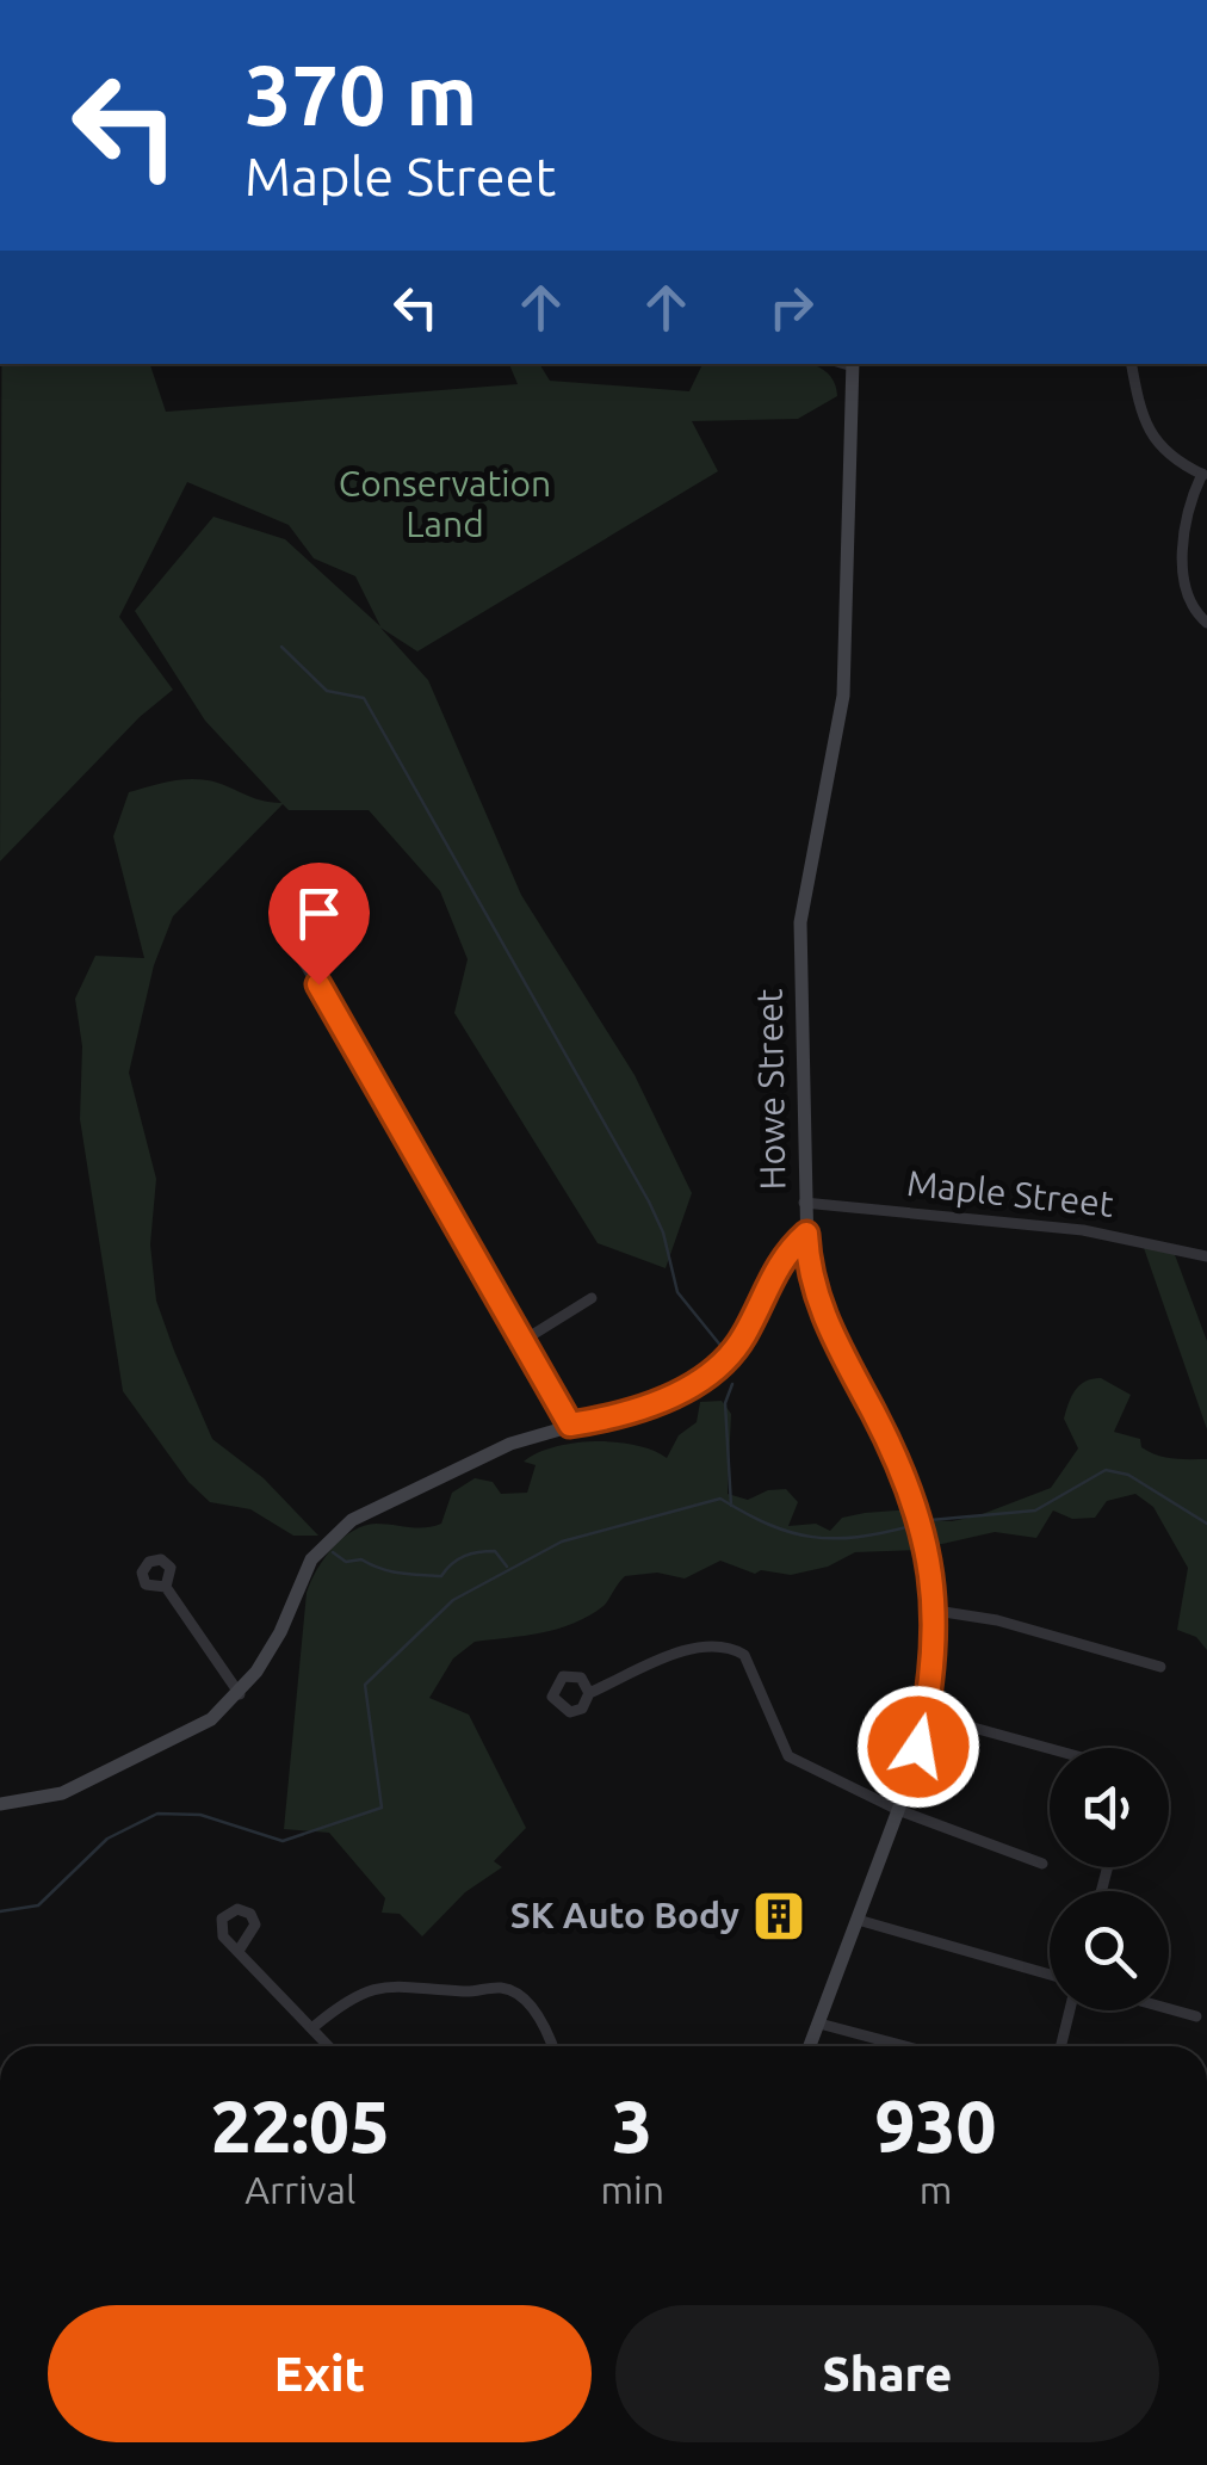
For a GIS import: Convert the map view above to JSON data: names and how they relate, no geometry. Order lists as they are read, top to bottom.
{
  "streets": {
    "street": ["Howe Street", "Maple Street"]
  },
  "crossings": [
    ["Howe Street", "Maple Street"]
  ],
  "parks": ["Conservation Land"],
  "places": {
    "building": ["SK Auto Body"]
  },
  "page": {
    "turn": ["370 m", "Maple Street"],
    "eta": [
      "22:05",
      "Arrival",
      "3",
      "min",
      "930",
      "m"
    ],
    "buttons": ["Exit", "Share"]
  }
}
